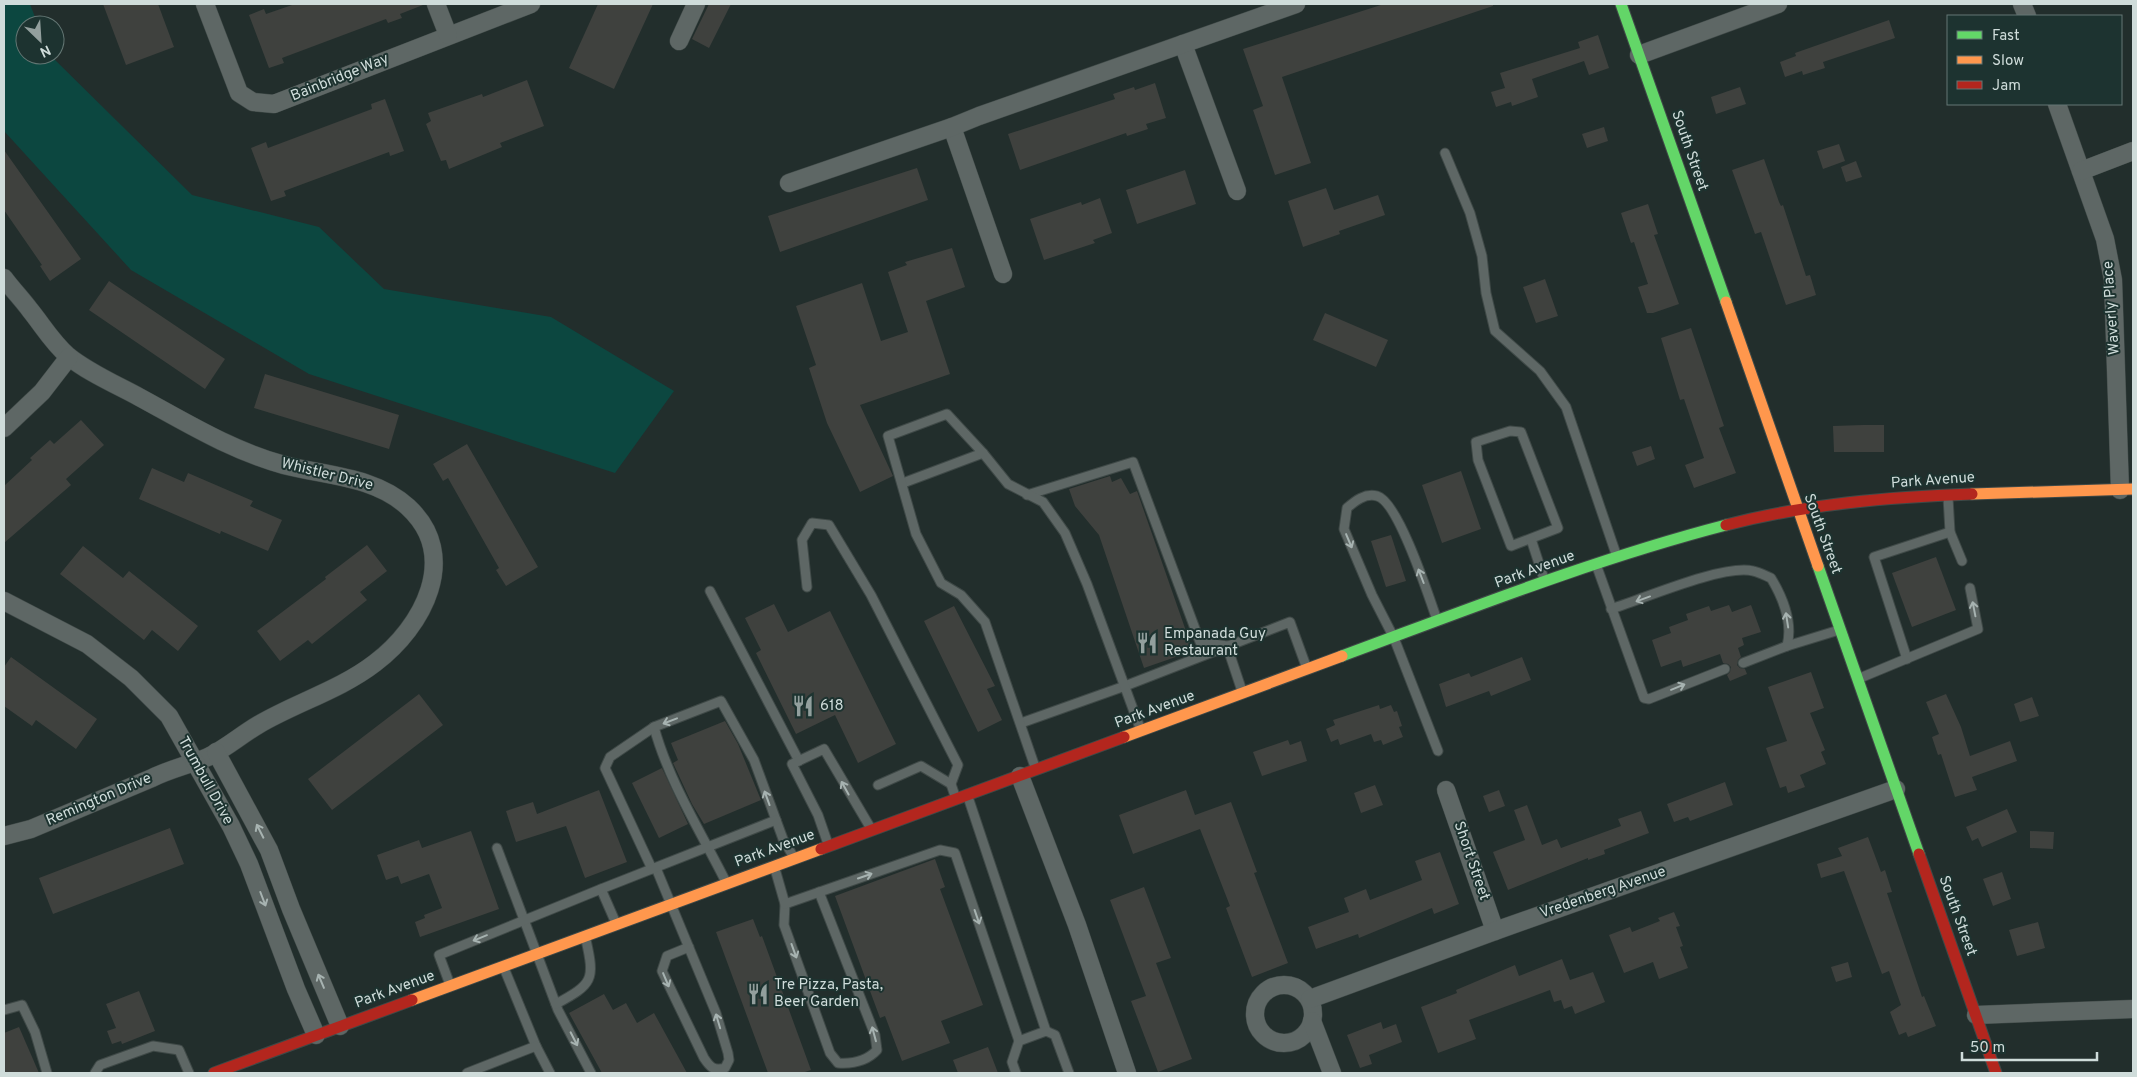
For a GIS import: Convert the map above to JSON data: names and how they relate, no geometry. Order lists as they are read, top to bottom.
{
  "streets": {
    "main road": ["South Street", "Park Avenue"],
    "street": [
      "Bainbridge Way",
      "Waverly Place",
      "Whistler Drive",
      "Trumbull Drive",
      "Remington Drive",
      "Short Street",
      "Vredenberg Avenue"
    ]
  },
  "crossings": [
    ["South Street", "Park Avenue"],
    ["South Street", "Vredenberg Avenue"],
    ["Waverly Place", "Park Avenue"],
    ["Whistler Drive", "Trumbull Drive"],
    ["Whistler Drive", "Remington Drive"],
    ["Park Avenue", "Trumbull Drive"],
    ["Trumbull Drive", "Remington Drive"],
    ["Short Street", "Vredenberg Avenue"]
  ],
  "places": {
    "restaurant": ["Empanada Guy Restaurant", "618", "Tre Pizza, Pasta, Beer Garden"]
  },
  "legend": ["Fast", "Slow", "Jam"],
  "scale_bar": "50 m",
  "north": "bottom right"
}
